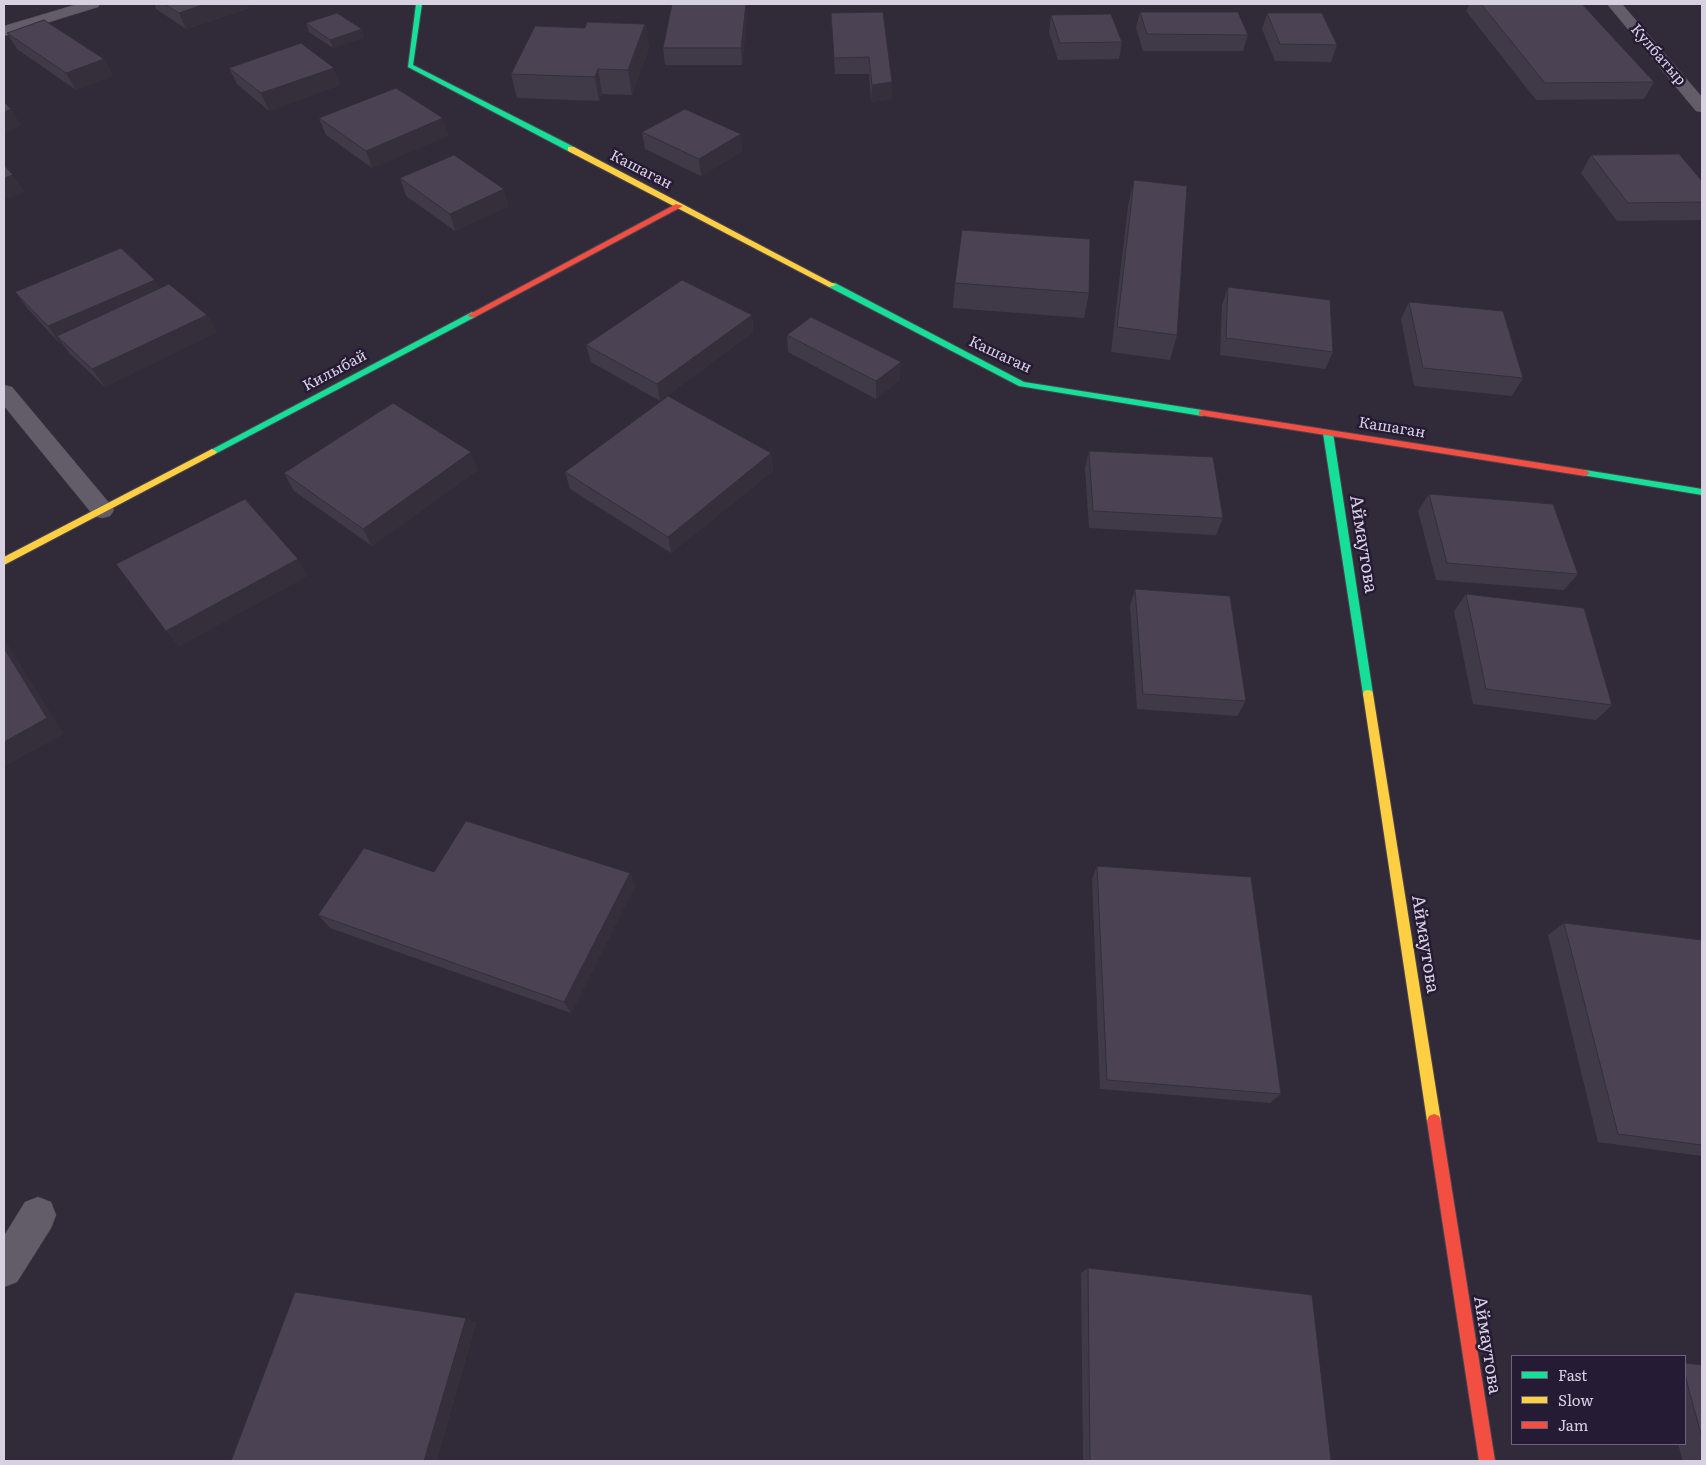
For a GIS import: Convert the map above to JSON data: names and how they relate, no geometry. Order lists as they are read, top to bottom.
{
  "streets": {
    "street": [
      "Кулбатыр",
      "Кашаган",
      "Килыбай",
      "Аймаутова"
    ]
  },
  "crossings": [
    ["Кашаган", "Килыбай"],
    ["Кашаган", "Аймаутова"]
  ],
  "legend": ["Fast", "Slow", "Jam"]
}
